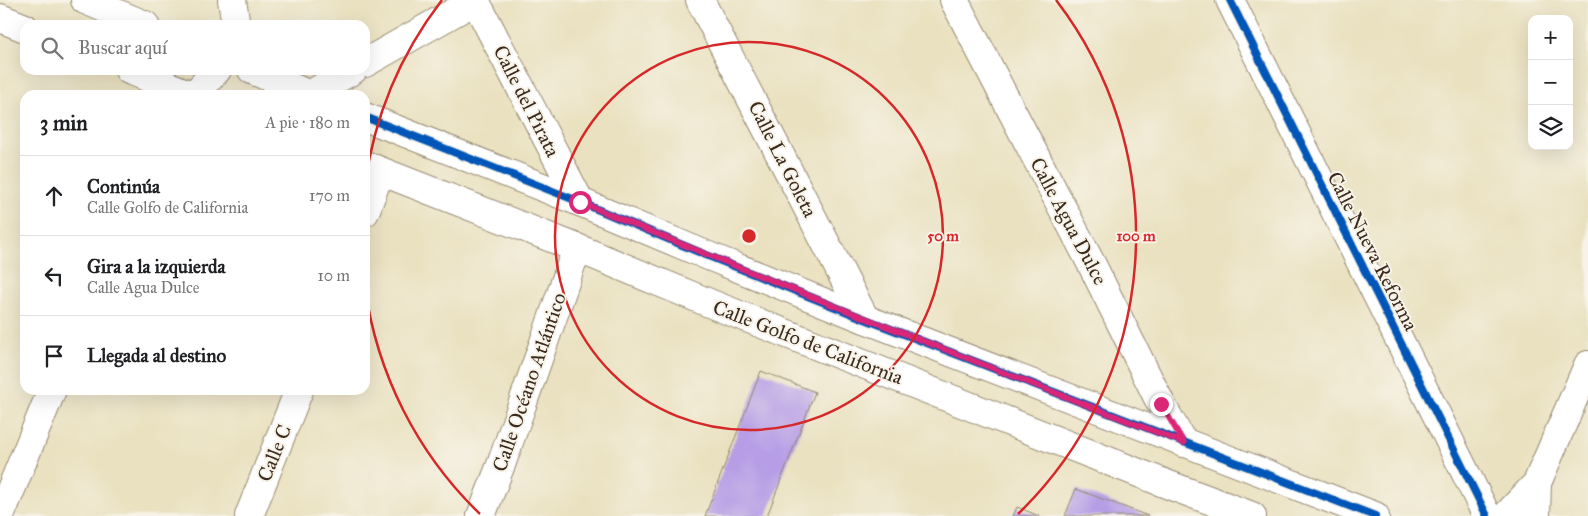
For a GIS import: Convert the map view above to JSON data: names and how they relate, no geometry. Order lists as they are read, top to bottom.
{
  "streets": {
    "street": [
      "Calle del Pirata",
      "Calle La Goleta",
      "Calle Agua Dulce",
      "Calle Nueva Reforma",
      "Calle Golfo de California",
      "Calle Océano Atlántico",
      "Calle C"
    ]
  },
  "crossings": [
    ["Calle del Pirata", "Calle Golfo de California"],
    ["Calle del Pirata", "Calle Océano Atlántico"],
    ["Calle La Goleta", "Calle Golfo de California"],
    ["Calle Agua Dulce", "Calle Golfo de California"],
    ["Calle Golfo de California", "Calle Océano Atlántico"]
  ],
  "page": {
    "map_buttons": ["+", "−"],
    "search": "Buscar aquí",
    "heading": ["3 min", "A pie · 180 m"],
    "list": [
      ["Continúa", "Calle Golfo de California", "170 m"],
      ["Gira a la izquierda", "Calle Agua Dulce", "10 m"],
      "Llegada al destino"
    ]
  },
  "rings": ["50 m", "100 m"]
}
